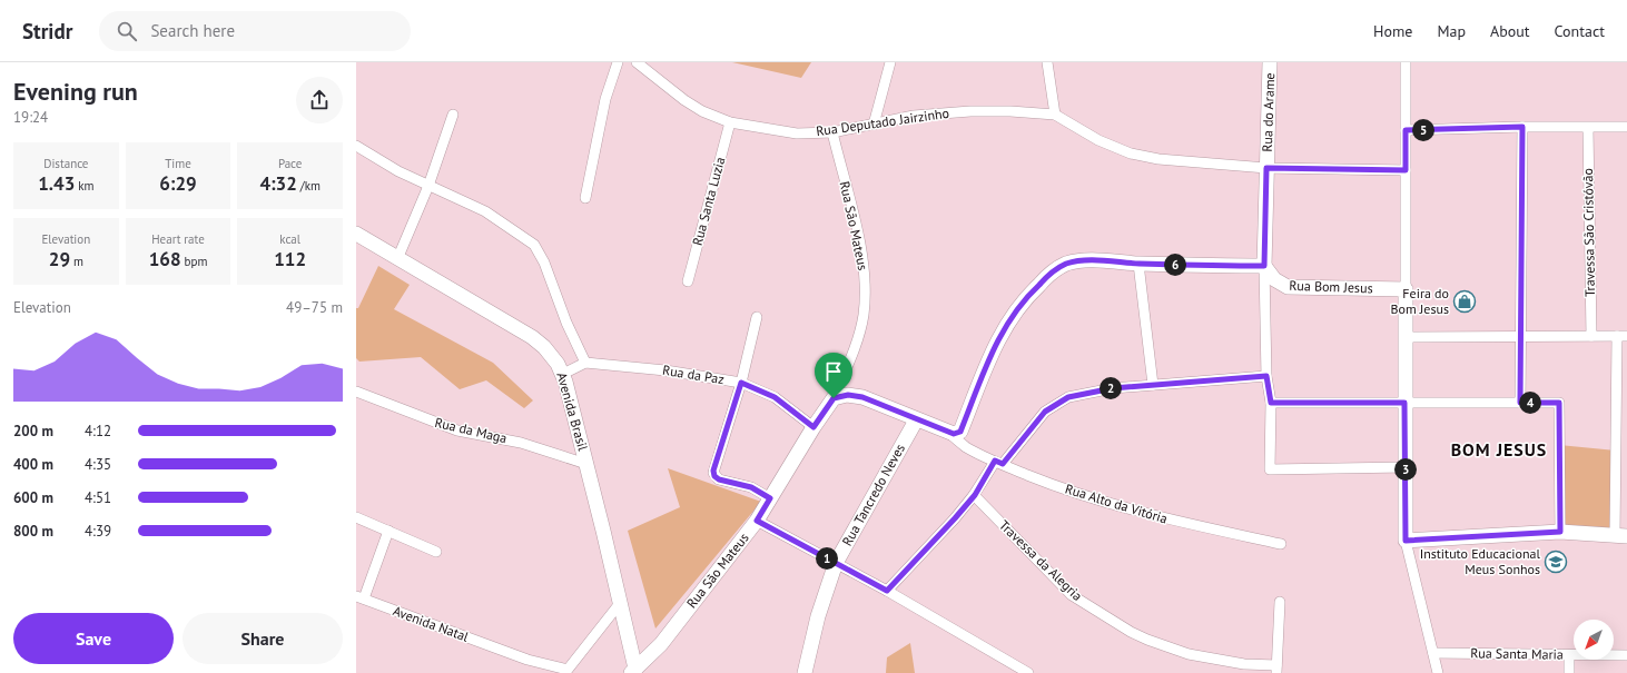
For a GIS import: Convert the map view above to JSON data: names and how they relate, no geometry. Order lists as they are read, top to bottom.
{
  "streets": {
    "street": [
      "Rua do Arame",
      "Rua Deputado Jairzinho",
      "Rua Santa Luzia",
      "Rua São Mateus",
      "Travessa São Cristóvão",
      "Rua Bom Jesus",
      "Rua da Paz",
      "Avenida Brasil",
      "Rua da Maga",
      "Rua Tancredo Neves",
      "Rua Alto da Vitória",
      "Travessa da Alegria",
      "Avenida Natal",
      "Rua Santa Maria"
    ]
  },
  "crossings": [
    ["Rua do Arame", "Rua Deputado Jairzinho"],
    ["Rua do Arame", "Rua Bom Jesus"],
    ["Rua Deputado Jairzinho", "Rua Santa Luzia"],
    ["Rua Deputado Jairzinho", "Rua São Mateus"],
    ["Rua São Mateus", "Rua da Paz"],
    ["Rua São Mateus", "Avenida Brasil"],
    ["Rua São Mateus", "Rua Alto da Vitória"],
    ["Avenida Brasil", "Rua da Maga"],
    ["Avenida Brasil", "Avenida Natal"],
    ["Rua Tancredo Neves", "Rua Alto da Vitória"]
  ],
  "districts": ["BOM JESUS"],
  "places": {
    "shop": ["Feira do Bom Jesus"],
    "school or university": ["Instituto Educacional Meus Sonhos"]
  },
  "north": "bottom left",
  "page": {
    "header": "Stridr",
    "search": "Search here",
    "nav": [
      "Home",
      "Map",
      "About",
      "Contact"
    ],
    "heading": ["Evening run", "19:24"],
    "pins": [
      "5",
      "6",
      "2",
      "4",
      "3",
      "1"
    ],
    "stats": [
      ["Distance", "1.43 km"],
      ["Time", "6:29"],
      ["Pace", "4:32 /km"],
      ["Elevation", "29 m"],
      ["Heart rate", "168 bpm"],
      ["kcal", "112"]
    ],
    "chart": ["Elevation", "49–75 m"],
    "list": [
      {
        "name": "200 m",
        "note": "4:12"
      },
      {
        "name": "400 m",
        "note": "4:35"
      },
      {
        "name": "600 m",
        "note": "4:51"
      },
      {
        "name": "800 m",
        "note": "4:39"
      }
    ],
    "buttons": ["Save", "Share"]
  }
}
